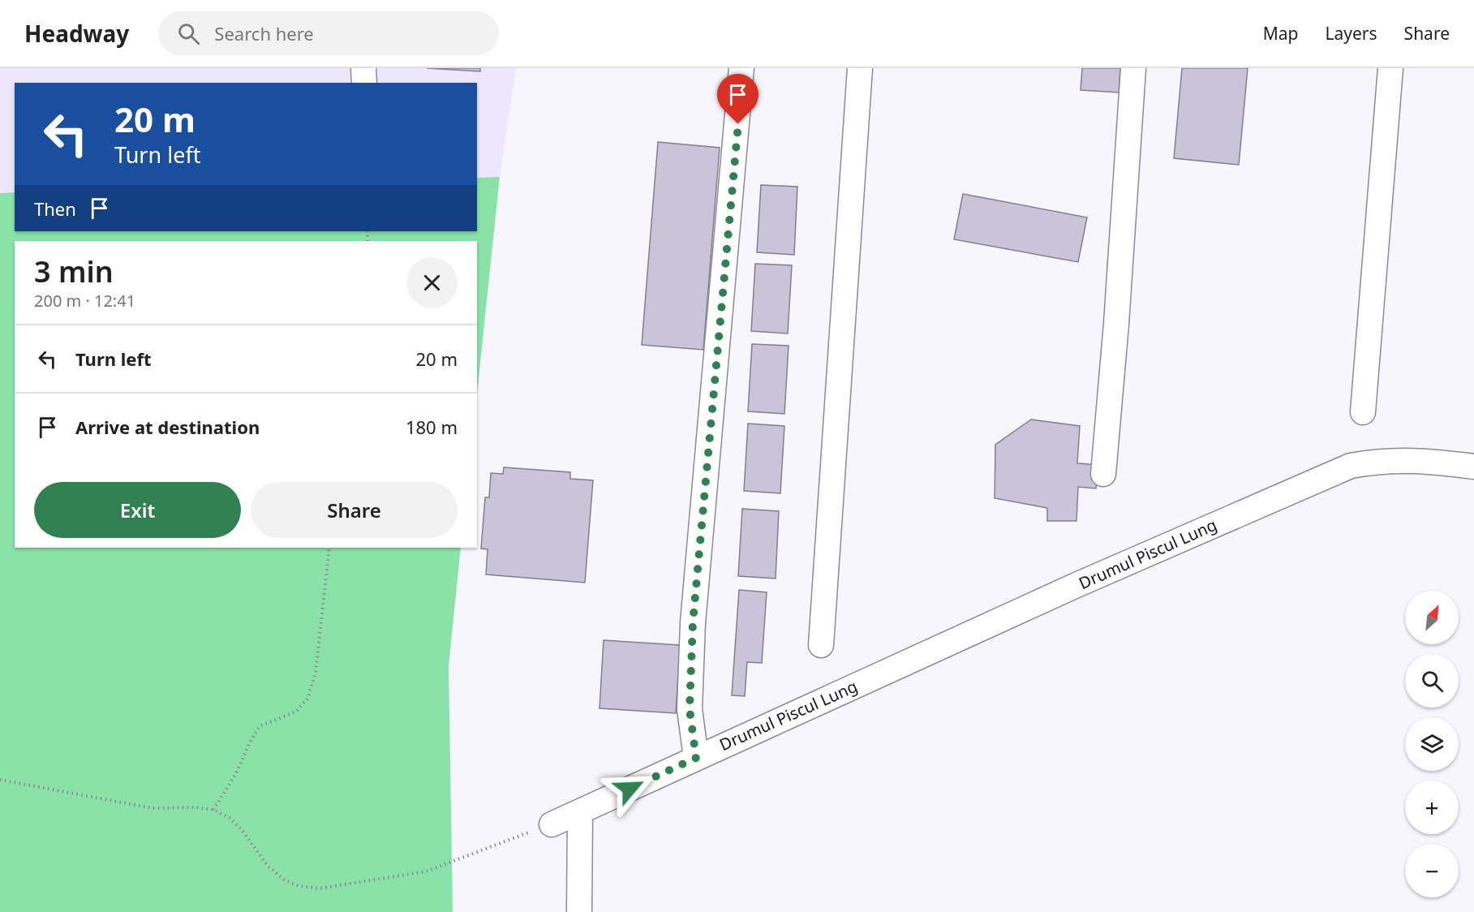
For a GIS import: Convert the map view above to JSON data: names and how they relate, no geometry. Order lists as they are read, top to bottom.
{
  "streets": {
    "street": ["Drumul Piscul Lung"]
  },
  "north": "top right",
  "page": {
    "header": "Headway",
    "search": "Search here",
    "nav": ["Map", "Layers", "Share"],
    "turn": ["20 m", "Turn left"],
    "then": "Then",
    "heading": ["3 min", "200 m · 12:41"],
    "list": [
      {
        "name": "Turn left",
        "value": "20 m"
      },
      {
        "name": "Arrive at destination",
        "value": "180 m"
      }
    ],
    "buttons": ["Exit", "Share"],
    "map_buttons": ["+", "−"]
  }
}
